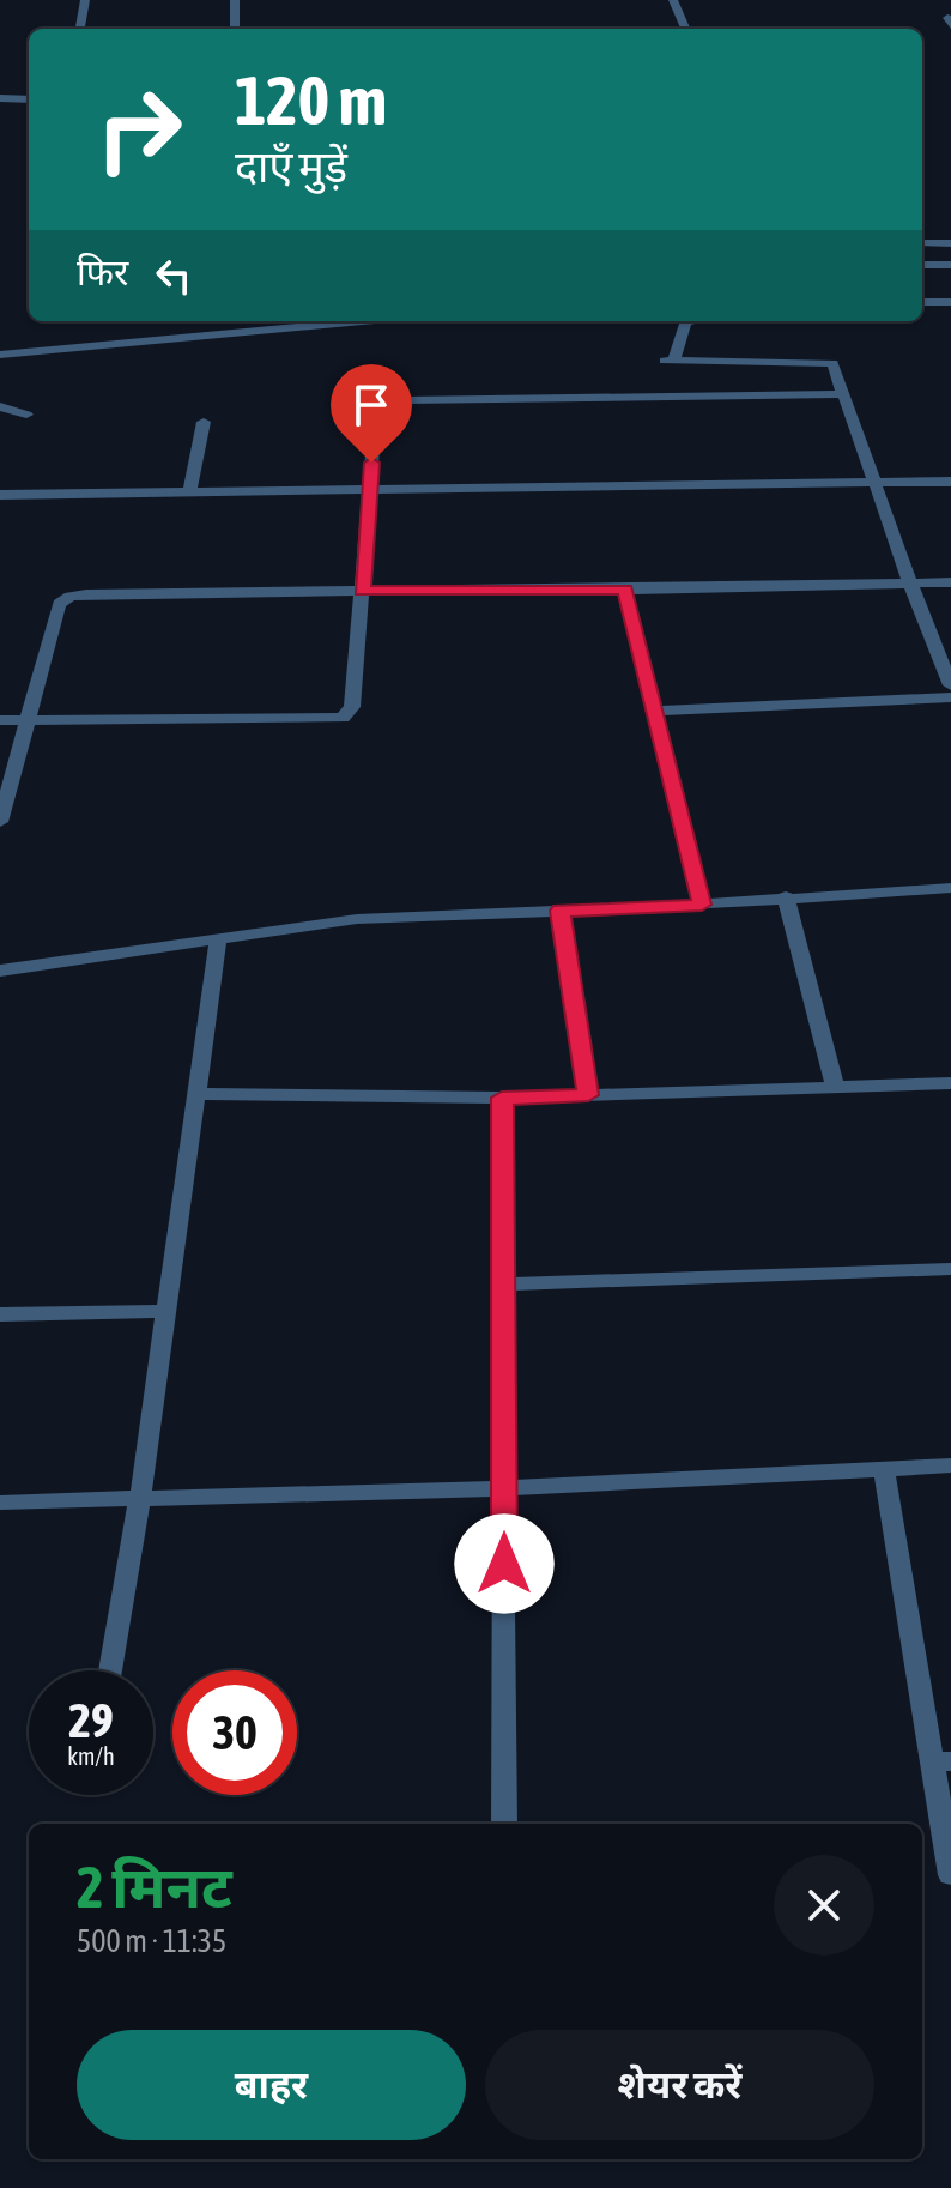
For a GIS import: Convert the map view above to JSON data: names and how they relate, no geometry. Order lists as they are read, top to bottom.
{
  "page": {
    "turn": ["120 m", "दाएँ मुड़ें"],
    "then": "फिर",
    "speed": "29 km/h",
    "limit": "30",
    "heading": ["2 मिनट", "500 m · 11:35"],
    "buttons": ["बाहर", "शेयर करें"]
  }
}
